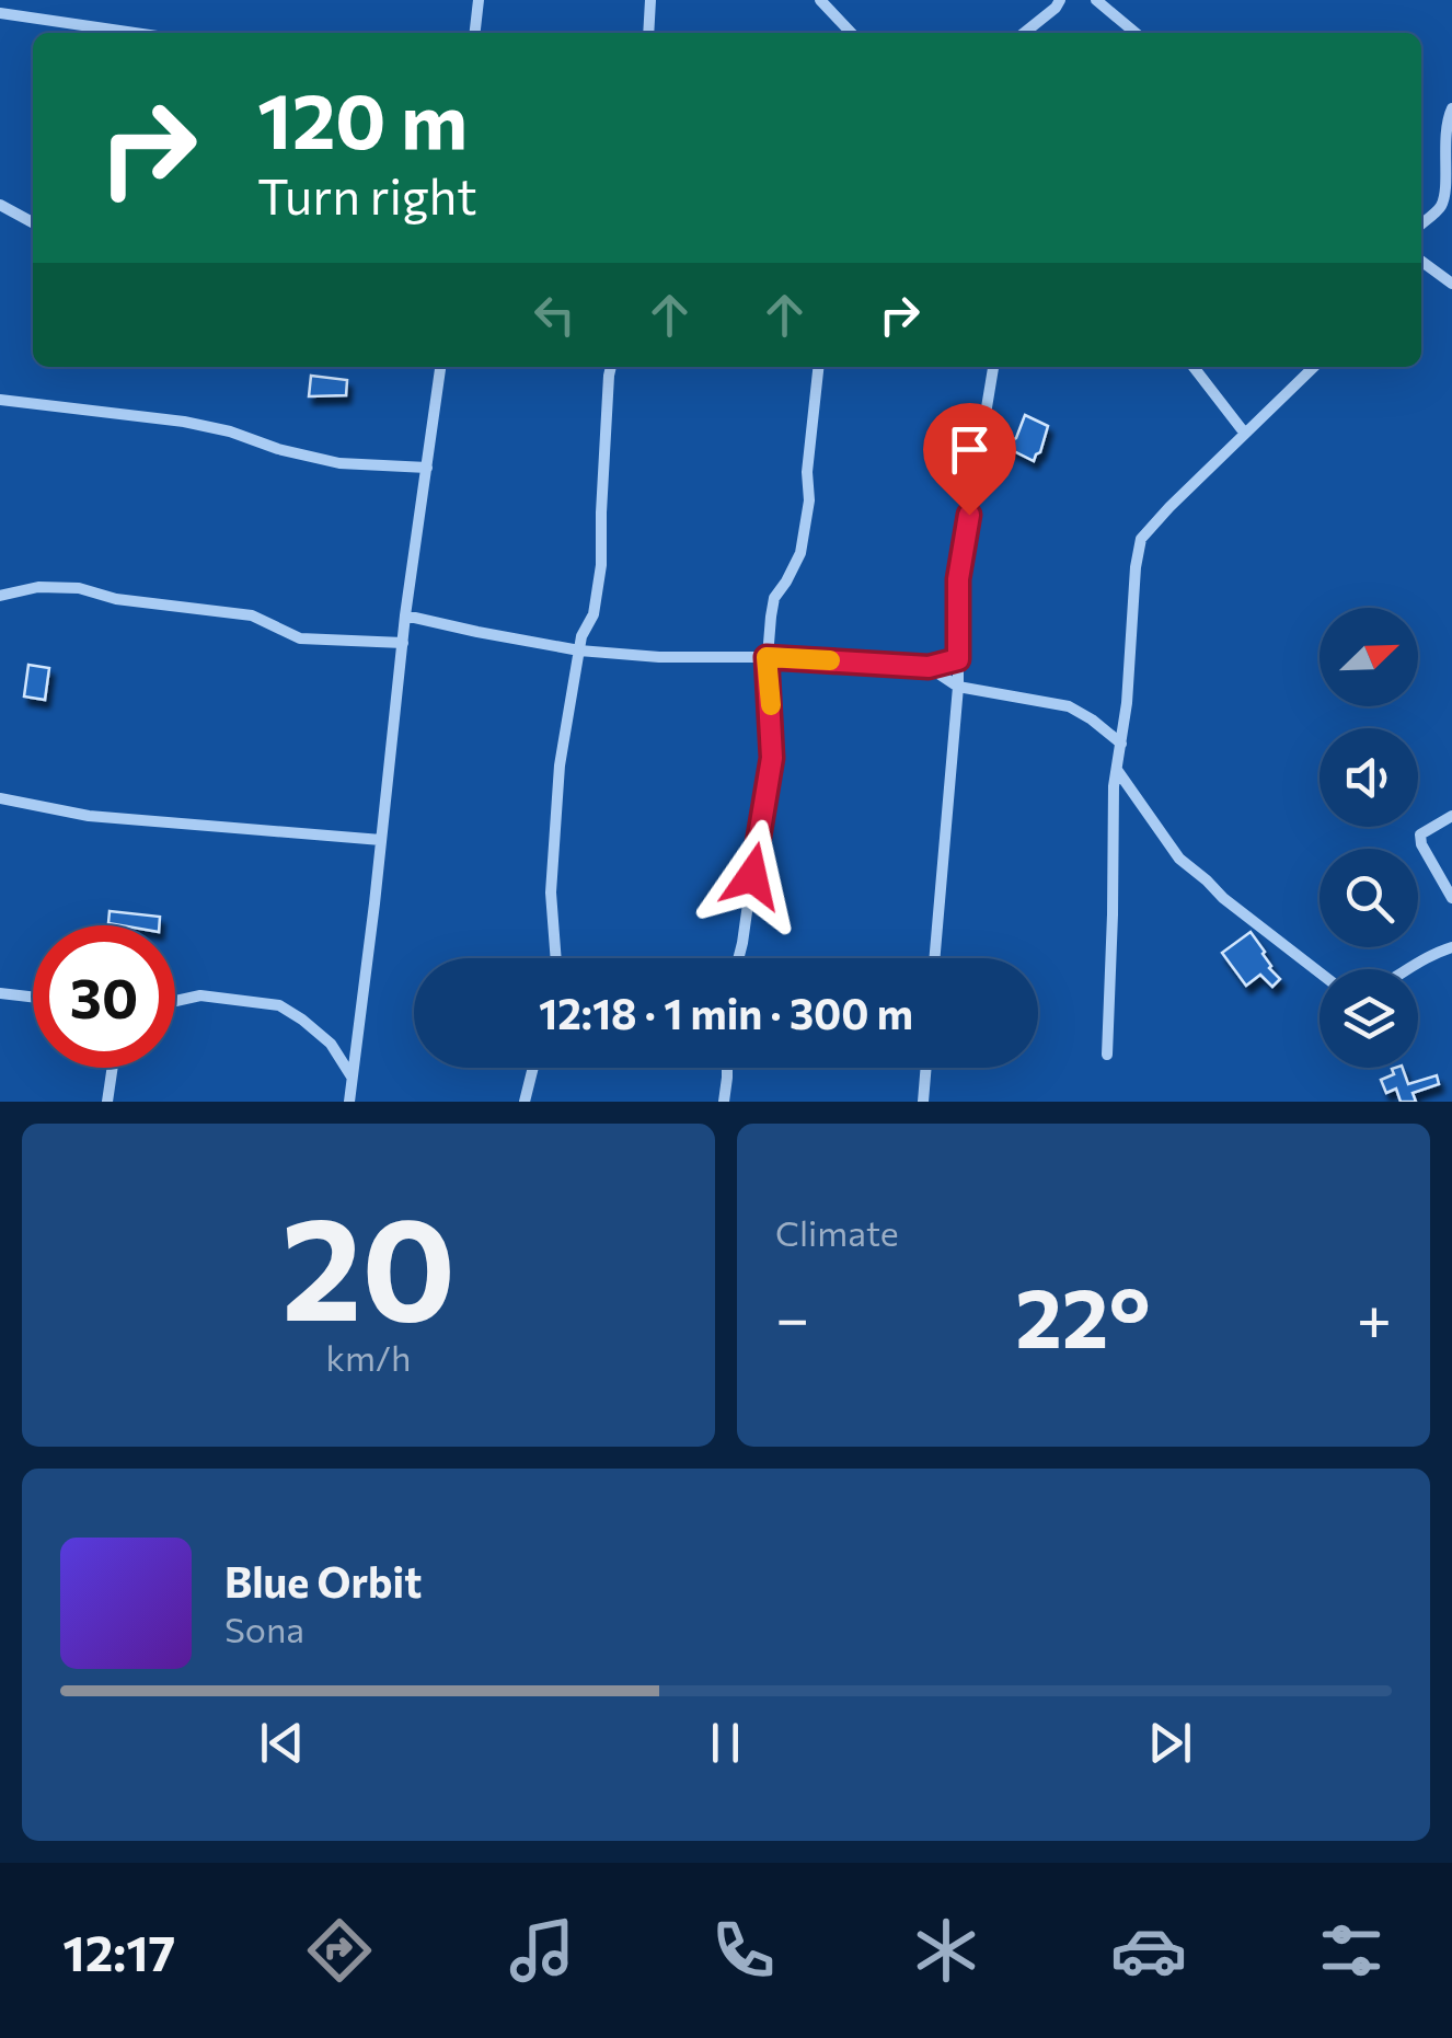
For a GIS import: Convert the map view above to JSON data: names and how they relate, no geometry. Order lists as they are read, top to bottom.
{
  "north": "top right",
  "page": {
    "turn": ["120 m", "Turn right"],
    "limit": "30",
    "trip": "12:18 · 1 min · 300 m",
    "tile": [
      ["20", "km/h"],
      "Climate"
    ],
    "heat": ["−", "22°", "+"],
    "song": ["Blue Orbit", "Sona"],
    "tabs": "12:17"
  }
}
